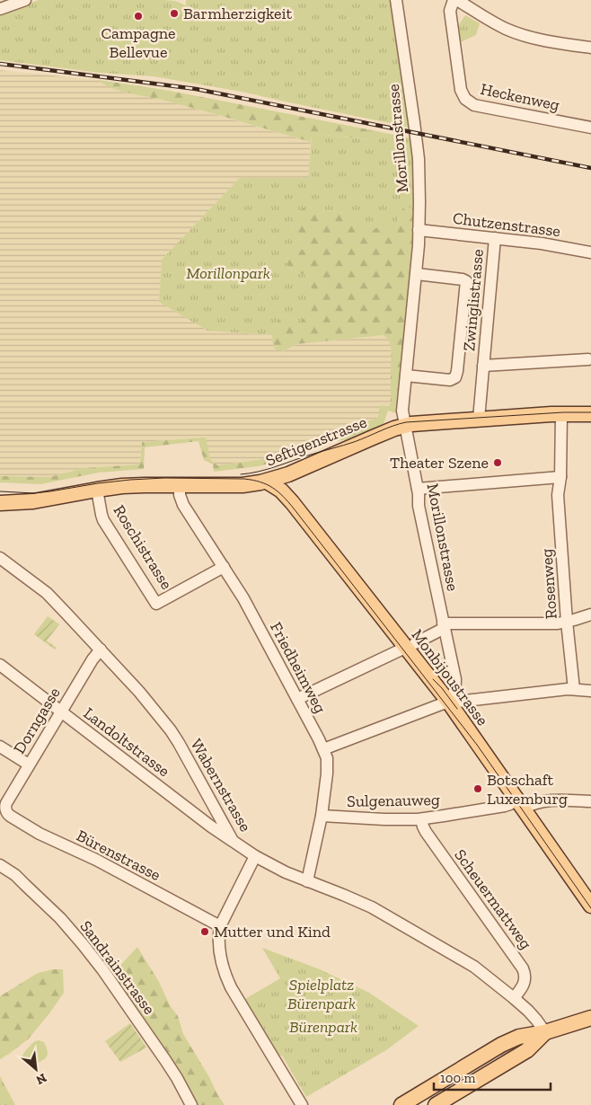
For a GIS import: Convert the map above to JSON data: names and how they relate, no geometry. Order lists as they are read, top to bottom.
{
  "streets": {
    "main road": ["Seftigenstrasse", "Monbijoustrasse"],
    "street": [
      "Heckenweg",
      "Morillonstrasse",
      "Chutzenstrasse",
      "Zwinglistrasse",
      "Roschistrasse",
      "Rosenweg",
      "Friedheimweg",
      "Dorngasse",
      "Landoltstrasse",
      "Wabernstrasse",
      "Sulgenauweg",
      "Bürenstrasse",
      "Scheuermattweg",
      "Sandrainstrasse"
    ]
  },
  "crossings": [
    ["Morillonstrasse", "Chutzenstrasse"],
    ["Morillonstrasse", "Seftigenstrasse"],
    ["Morillonstrasse", "Monbijoustrasse"],
    ["Chutzenstrasse", "Zwinglistrasse"],
    ["Zwinglistrasse", "Seftigenstrasse"],
    ["Seftigenstrasse", "Roschistrasse"],
    ["Seftigenstrasse", "Rosenweg"],
    ["Seftigenstrasse", "Friedheimweg"],
    ["Seftigenstrasse", "Monbijoustrasse"],
    ["Roschistrasse", "Friedheimweg"],
    ["Friedheimweg", "Wabernstrasse"],
    ["Friedheimweg", "Sulgenauweg"],
    ["Monbijoustrasse", "Sulgenauweg"],
    ["Dorngasse", "Landoltstrasse"],
    ["Dorngasse", "Wabernstrasse"],
    ["Dorngasse", "Bürenstrasse"],
    ["Landoltstrasse", "Wabernstrasse"],
    ["Wabernstrasse", "Scheuermattweg"],
    ["Sulgenauweg", "Scheuermattweg"]
  ],
  "parks": ["Morillonpark", "Spielplatz Bürenpark", "Bürenpark"],
  "places": [
    "Barmherzigkeit",
    "Campagne Bellevue",
    "Theater Szene",
    "Botschaft Luxemburg",
    "Mutter und Kind"
  ],
  "scale_bar": "100 m",
  "north": "bottom right"
}
